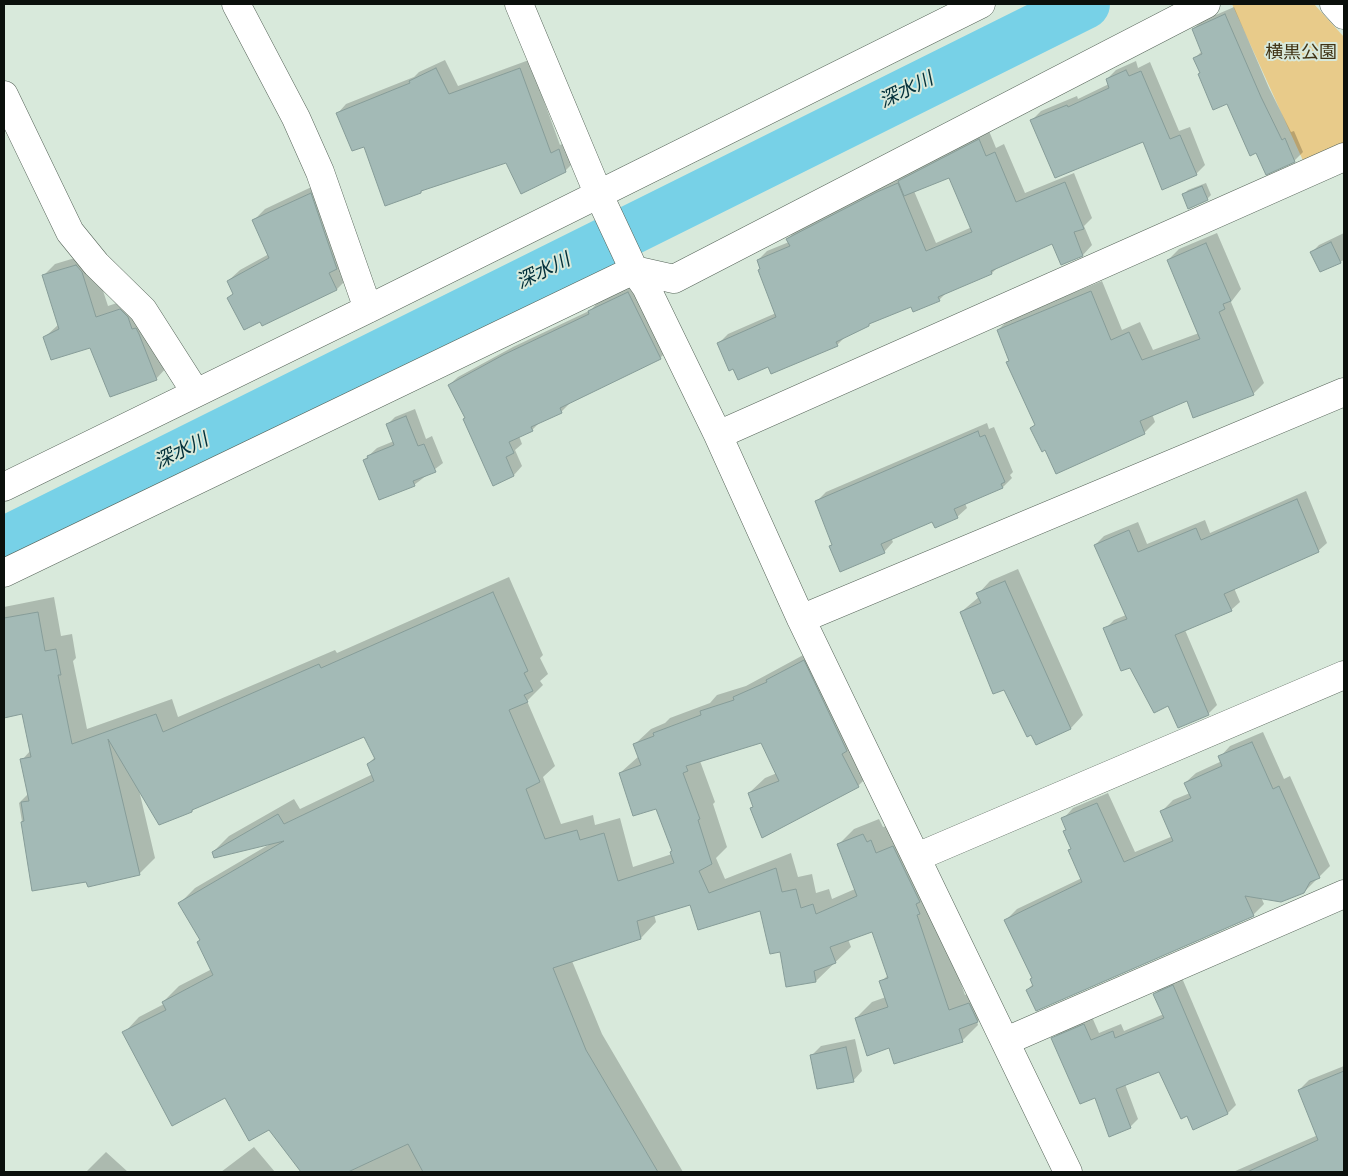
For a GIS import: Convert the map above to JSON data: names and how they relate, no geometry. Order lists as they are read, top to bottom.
{
  "water": ["深水川"],
  "parks": ["横黒公園"]
}
